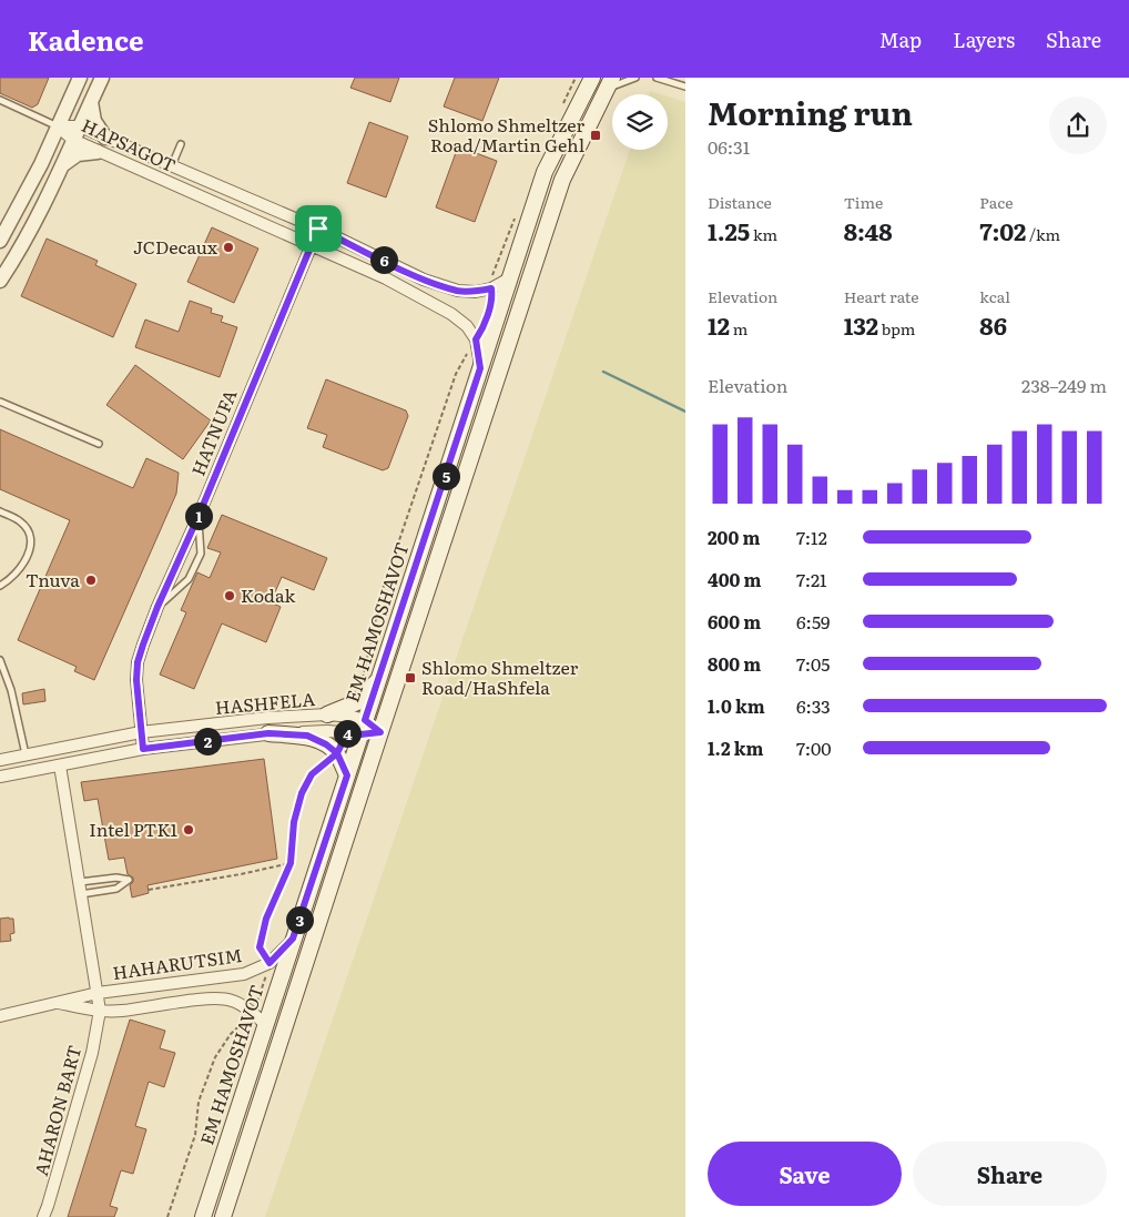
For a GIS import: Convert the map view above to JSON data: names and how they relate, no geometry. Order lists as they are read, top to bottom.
{
  "streets": {
    "main road": ["EM HAMOSHAVOT"],
    "street": [
      "HAPSAGOT",
      "HATNUFA",
      "HASHFELA",
      "HAHARUTSIM",
      "AHARON BART"
    ]
  },
  "crossings": [
    ["HAPSAGOT", "HATNUFA"],
    ["HAPSAGOT", "EM HAMOSHAVOT"],
    ["HATNUFA", "HASHFELA"],
    ["EM HAMOSHAVOT", "HASHFELA"],
    ["EM HAMOSHAVOT", "HAHARUTSIM"],
    ["HASHFELA", "AHARON BART"],
    ["HAHARUTSIM", "AHARON BART"]
  ],
  "places": {
    "transit": ["Shlomo Shmeltzer Road/Martin Gehl", "Shlomo Shmeltzer Road/HaShfela"],
    "other": [
      "JCDecaux",
      "Tnuva",
      "Kodak",
      "Intel PTK1"
    ]
  },
  "page": {
    "header": "Kadence",
    "nav": ["Map", "Layers", "Share"],
    "heading": ["Morning run", "06:31"],
    "stats": [
      ["Distance", "1.25 km"],
      ["Time", "8:48"],
      ["Pace", "7:02 /km"],
      ["Elevation", "12 m"],
      ["Heart rate", "132 bpm"],
      ["kcal", "86"]
    ],
    "pins": [
      "6",
      "5",
      "1",
      "4",
      "2",
      "3"
    ],
    "chart": ["Elevation", "238–249 m"],
    "list": [
      {
        "name": "200 m",
        "note": "7:12"
      },
      {
        "name": "400 m",
        "note": "7:21"
      },
      {
        "name": "600 m",
        "note": "6:59"
      },
      {
        "name": "800 m",
        "note": "7:05"
      },
      {
        "name": "1.0 km",
        "note": "6:33"
      },
      {
        "name": "1.2 km",
        "note": "7:00"
      }
    ],
    "buttons": ["Save", "Share"]
  }
}
